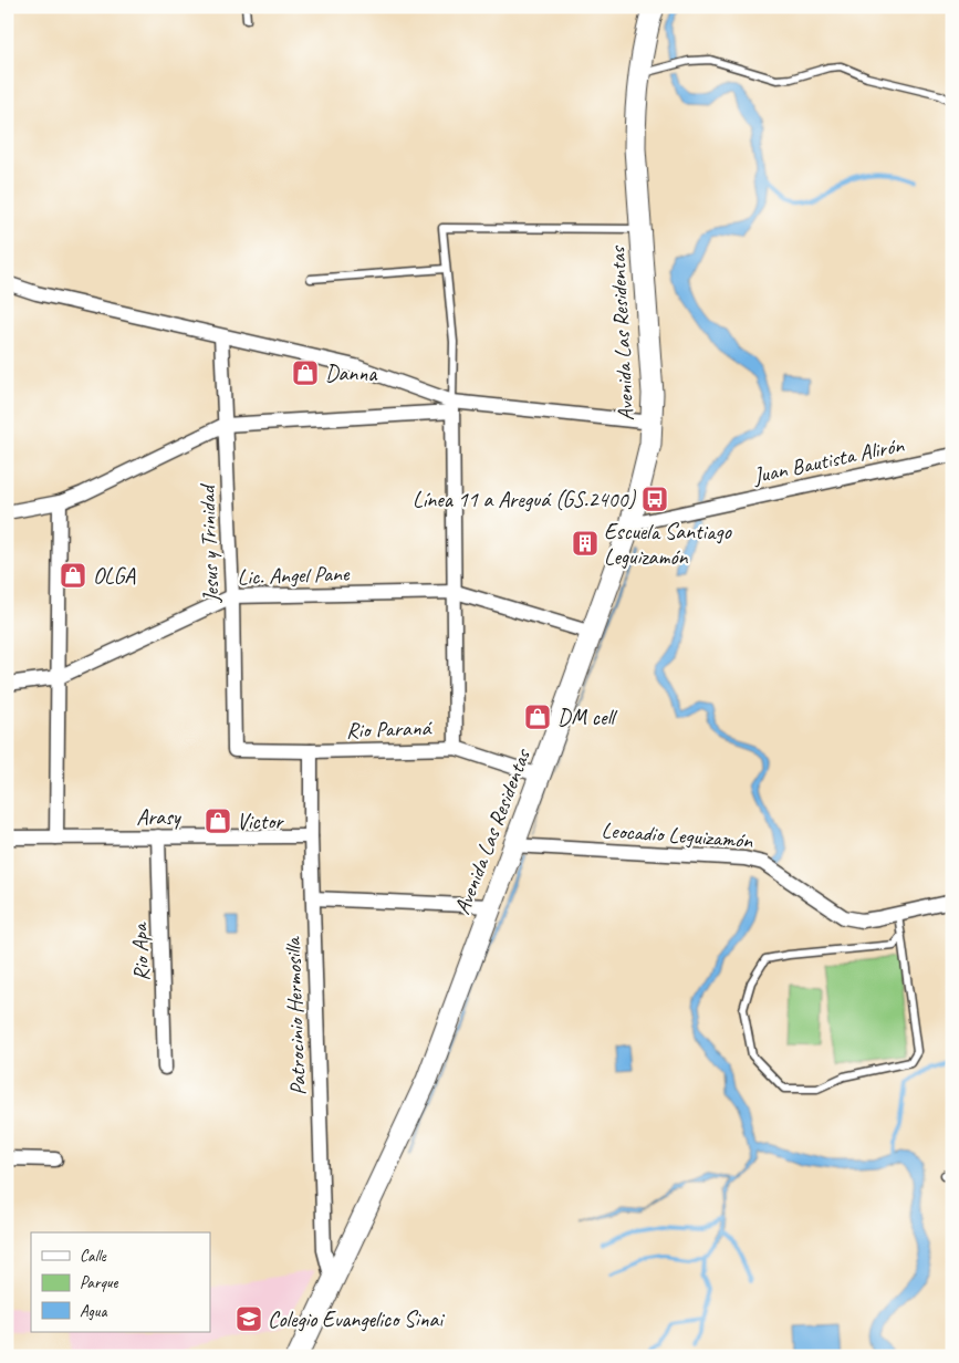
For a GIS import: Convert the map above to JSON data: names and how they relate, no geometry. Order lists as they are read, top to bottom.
{
  "streets": {
    "main road": ["Avenida Las Residentas"],
    "street": [
      "Juan Bautista Alirón",
      "Jesus y Trinidad",
      "Lic. Angel Pane",
      "Rio Paraná",
      "Arasy",
      "Leocadio Leguizamón",
      "Rio Apa",
      "Patrocinio Hermosilla"
    ]
  },
  "crossings": [
    ["Avenida Las Residentas", "Juan Bautista Alirón"],
    ["Avenida Las Residentas", "Lic. Angel Pane"],
    ["Avenida Las Residentas", "Rio Paraná"],
    ["Avenida Las Residentas", "Leocadio Leguizamón"],
    ["Avenida Las Residentas", "Patrocinio Hermosilla"],
    ["Jesus y Trinidad", "Lic. Angel Pane"],
    ["Jesus y Trinidad", "Rio Paraná"],
    ["Rio Paraná", "Patrocinio Hermosilla"],
    ["Arasy", "Rio Apa"],
    ["Arasy", "Patrocinio Hermosilla"]
  ],
  "places": {
    "shop": [
      "Danna",
      "OLGA",
      "DM cell",
      "Victor"
    ],
    "bus stop": ["Línea 11 a Areguá (GS.2400)"],
    "building": ["Escuela Santiago Leguizamón"],
    "school or university": ["Colegio Evangelico Sinai"]
  },
  "legend": ["Calle", "Parque", "Agua"]
}
